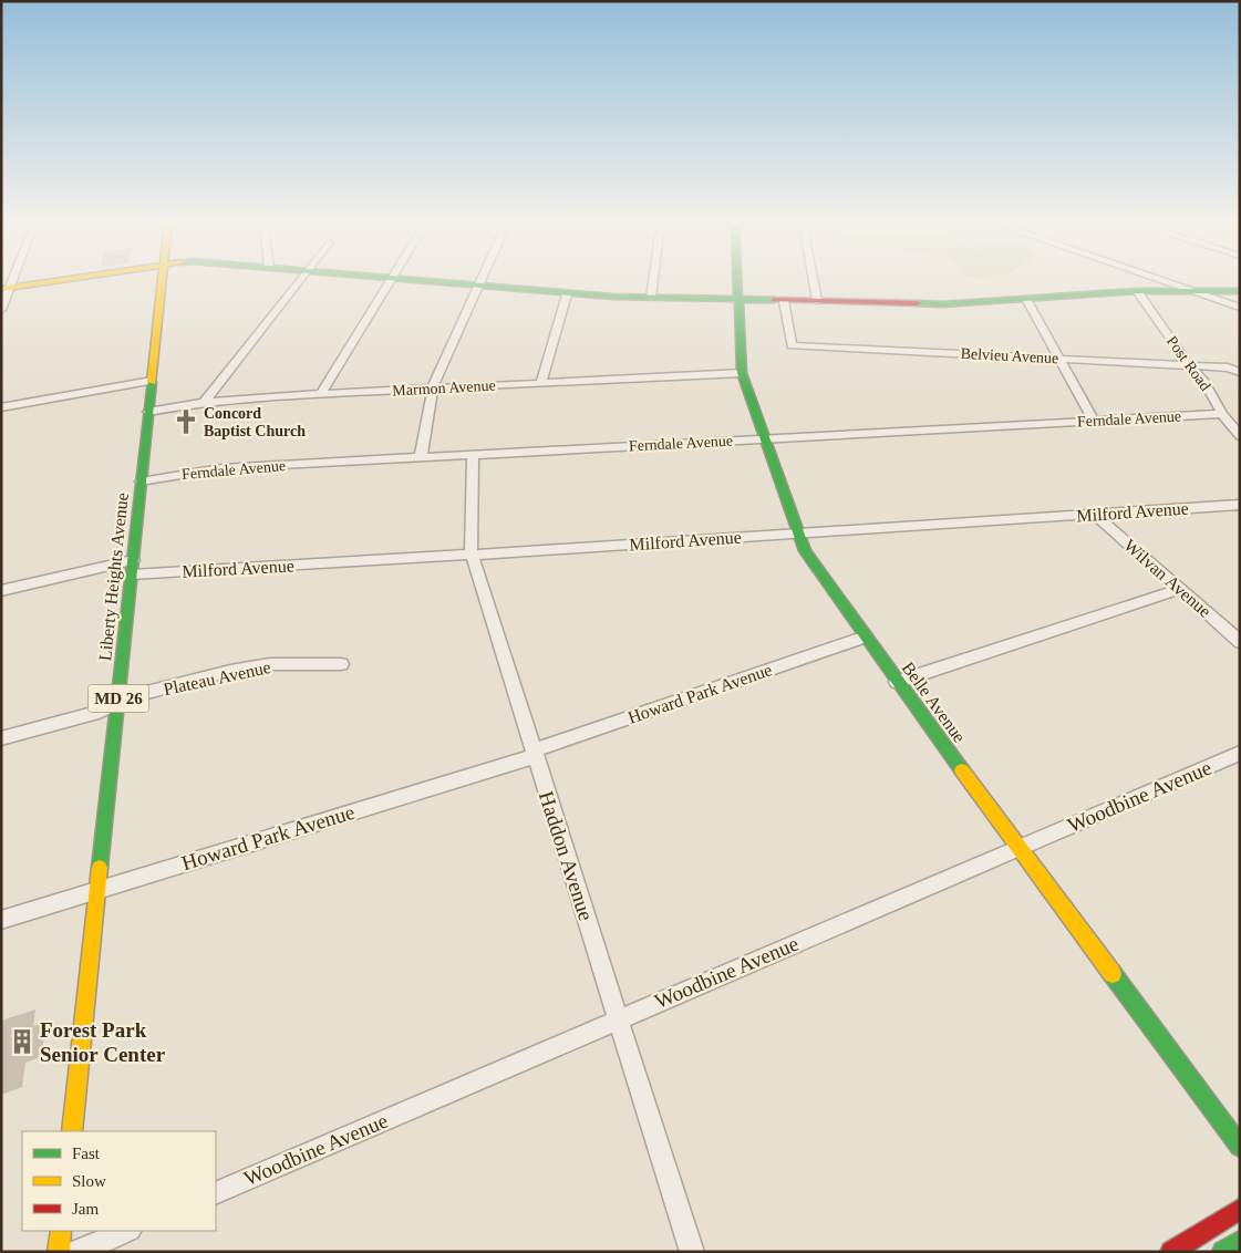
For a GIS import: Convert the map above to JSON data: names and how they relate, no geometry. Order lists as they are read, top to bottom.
{
  "streets": {
    "street": [
      "Belvieu Avenue",
      "Post Road",
      "Marmon Avenue",
      "Ferndale Avenue",
      "Milford Avenue",
      "Liberty Heights Avenue",
      "Wilvan Avenue",
      "Plateau Avenue",
      "Howard Park Avenue",
      "MD 26",
      "Belle Avenue",
      "Woodbine Avenue",
      "Haddon Avenue"
    ]
  },
  "crossings": [
    ["Belvieu Avenue", "Post Road"],
    ["Post Road", "Ferndale Avenue"],
    ["Marmon Avenue", "Liberty Heights Avenue"],
    ["Marmon Avenue", "Belle Avenue"],
    ["Ferndale Avenue", "Liberty Heights Avenue"],
    ["Ferndale Avenue", "Belle Avenue"],
    ["Ferndale Avenue", "Haddon Avenue"],
    ["Milford Avenue", "Liberty Heights Avenue"],
    ["Milford Avenue", "Wilvan Avenue"],
    ["Milford Avenue", "Belle Avenue"],
    ["Milford Avenue", "Haddon Avenue"],
    ["Liberty Heights Avenue", "Plateau Avenue"],
    ["Liberty Heights Avenue", "Howard Park Avenue"],
    ["Howard Park Avenue", "Belle Avenue"],
    ["Howard Park Avenue", "Haddon Avenue"],
    ["Belle Avenue", "Woodbine Avenue"],
    ["Woodbine Avenue", "Haddon Avenue"]
  ],
  "places": {
    "church": ["Concord Baptist Church"],
    "building": ["Forest Park Senior Center"]
  },
  "legend": ["Fast", "Slow", "Jam"]
}
